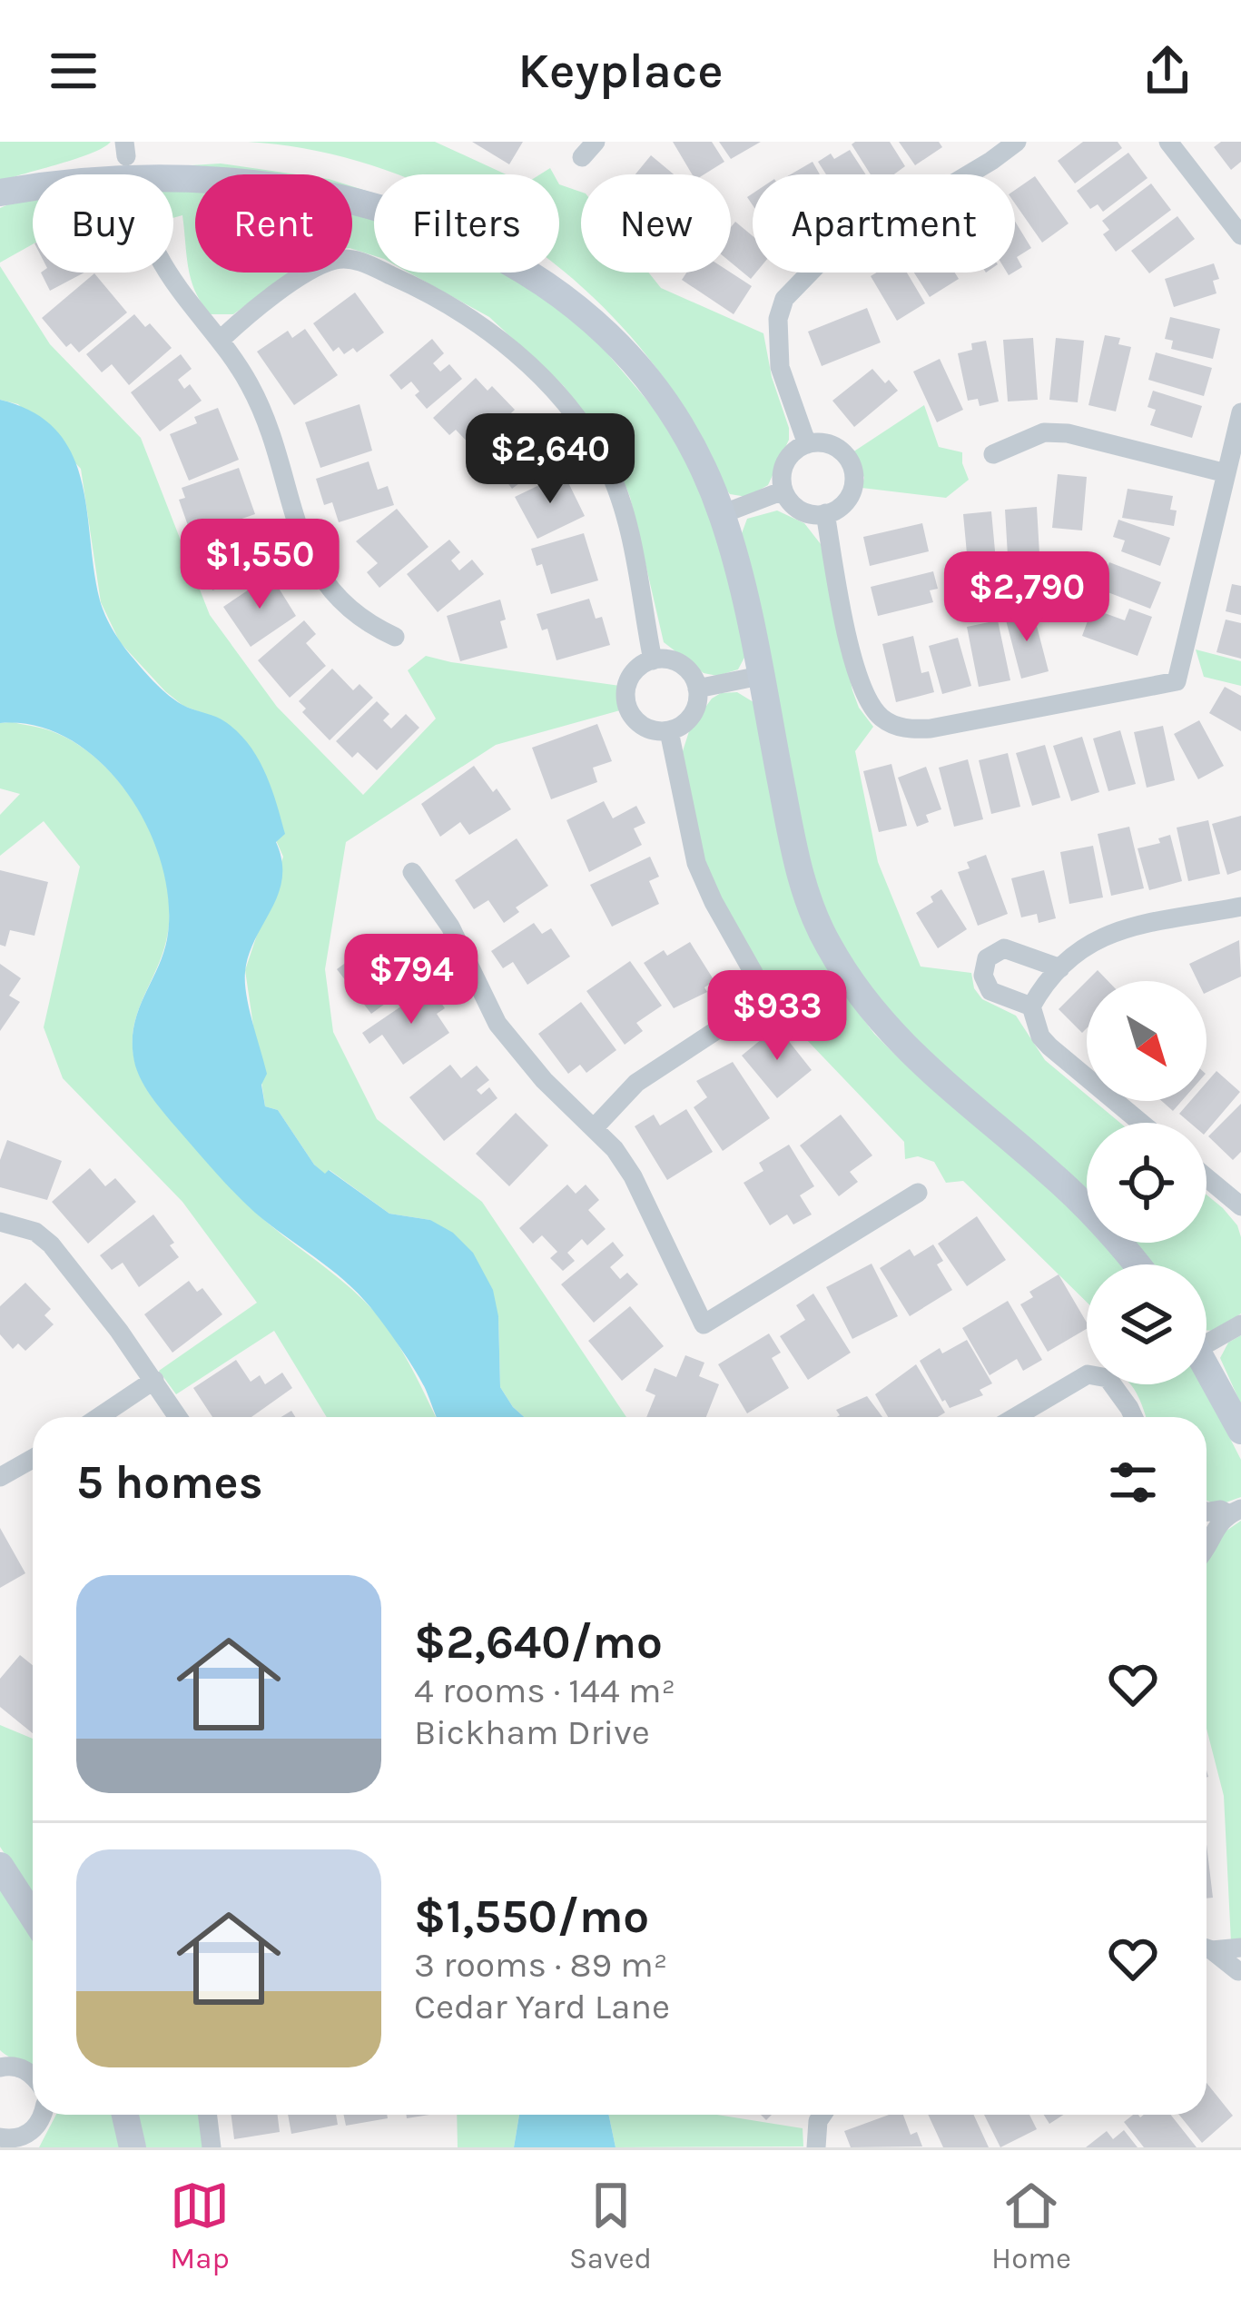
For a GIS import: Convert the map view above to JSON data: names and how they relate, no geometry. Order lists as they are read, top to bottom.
{
  "north": "bottom right",
  "page": {
    "header": "Keyplace",
    "chip": [
      "Buy",
      "Rent",
      "Filters",
      "New",
      "Apartment"
    ],
    "price": [
      "$2,640",
      "$1,550",
      "$2,790",
      "$794",
      "$933"
    ],
    "heading": "5 homes",
    "list": [
      {
        "name": "$2,640/mo",
        "note": "4 rooms · 144 m² · Bickham Drive"
      },
      {
        "name": "$1,550/mo",
        "note": "3 rooms · 89 m² · Cedar Yard Lane"
      }
    ],
    "tabs": ["Map", "Saved", "Home"]
  }
}
